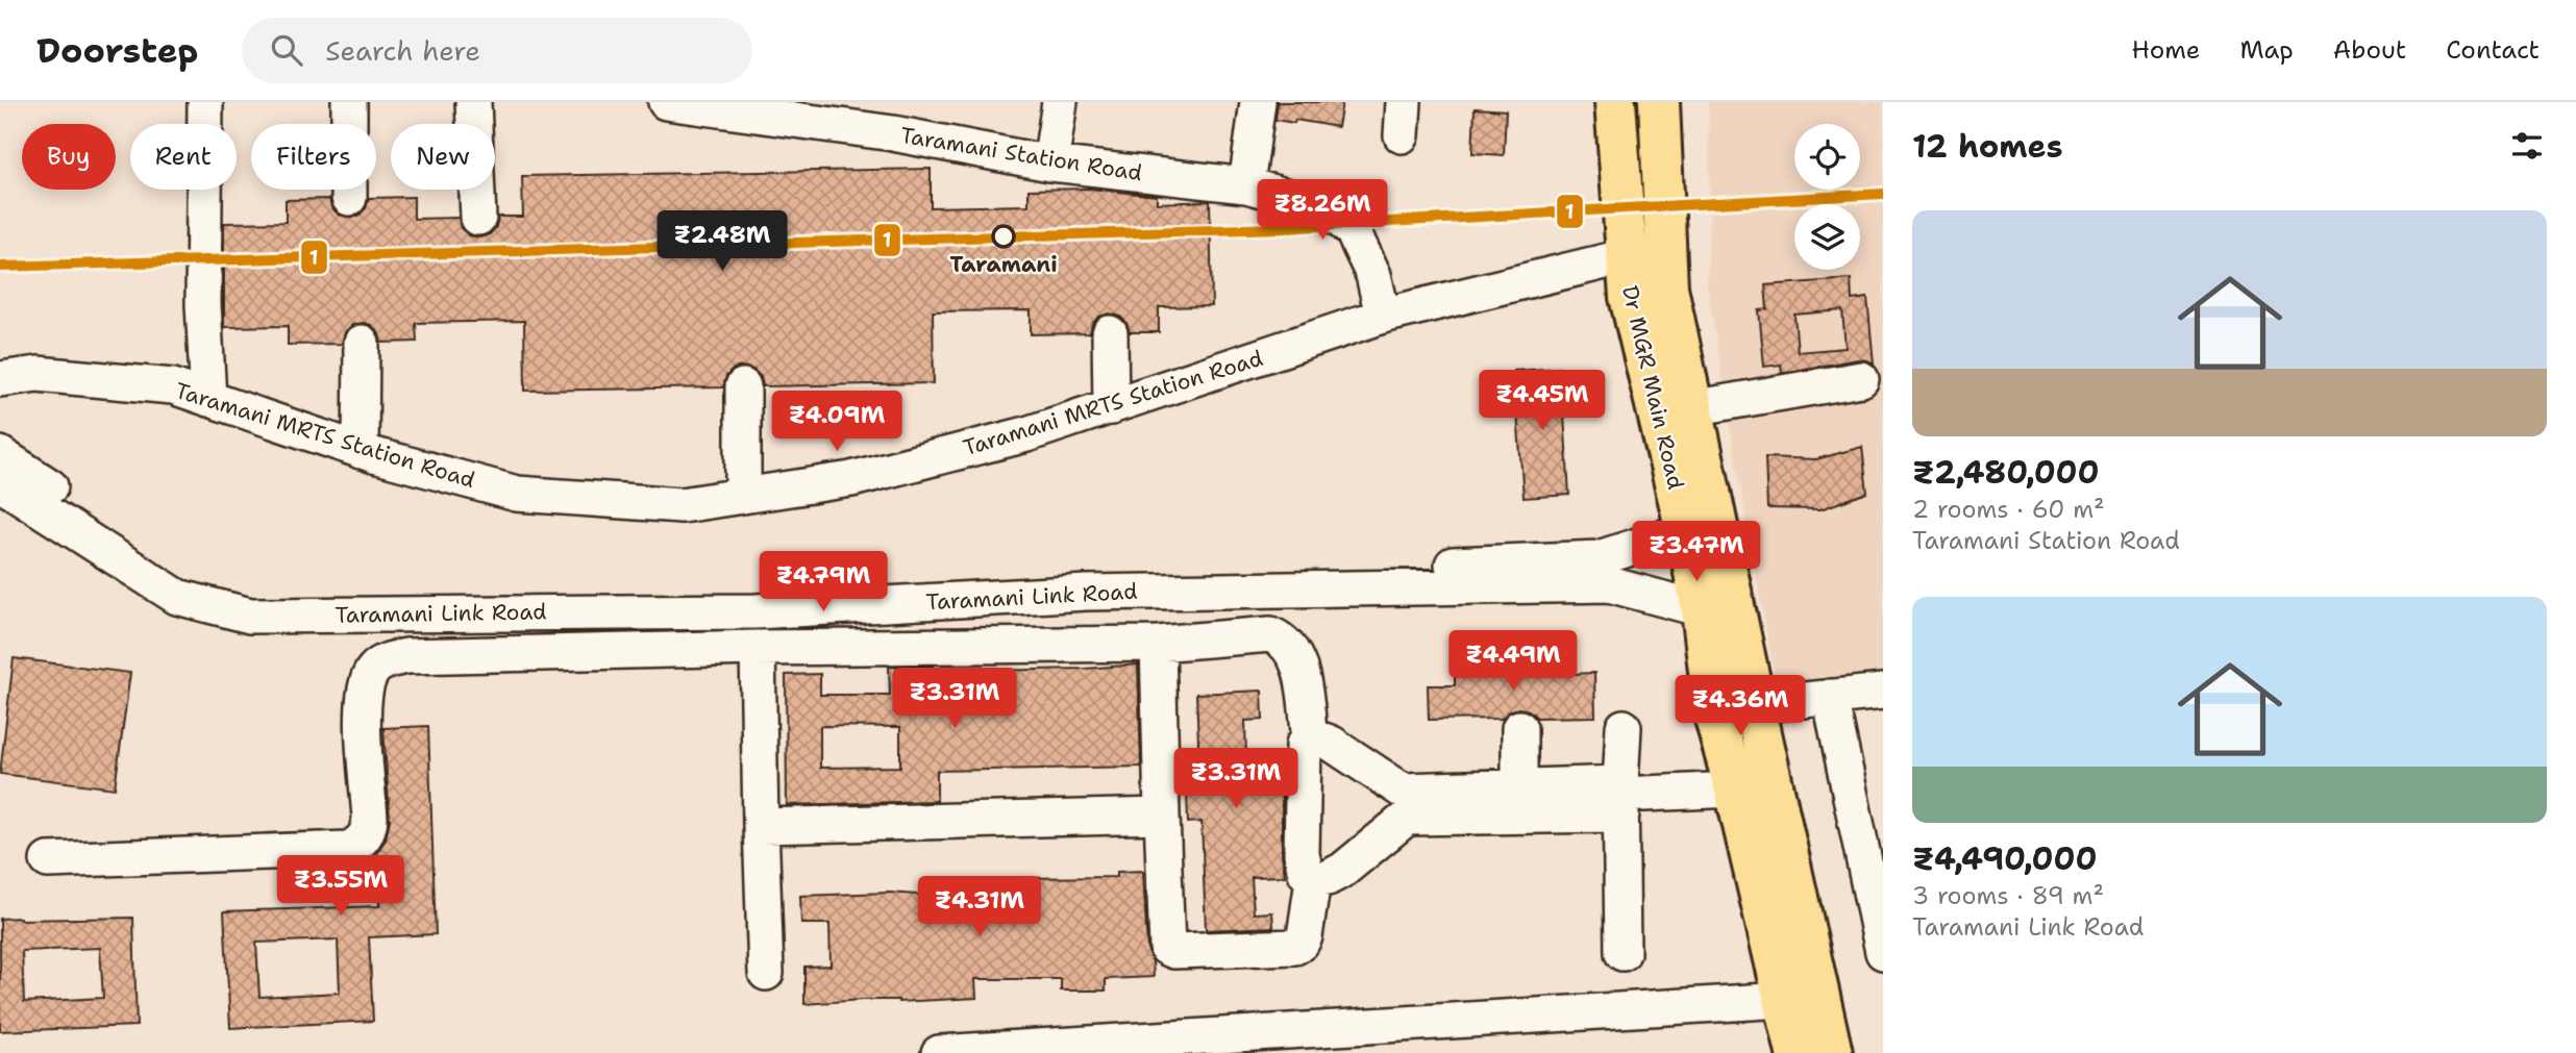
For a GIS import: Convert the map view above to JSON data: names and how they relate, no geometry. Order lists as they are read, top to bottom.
{
  "streets": {
    "main road": ["Dr MGR Main Road"],
    "street": ["Taramani Station Road", "Taramani MRTS Station Road", "Taramani Link Road"]
  },
  "crossings": [
    ["Taramani Station Road", "Taramani MRTS Station Road"],
    ["Dr MGR Main Road", "Taramani MRTS Station Road"],
    ["Dr MGR Main Road", "Taramani Link Road"]
  ],
  "places": ["Taramani"],
  "lines": ["transit line 1"],
  "page": {
    "header": "Doorstep",
    "search": "Search here",
    "nav": [
      "Home",
      "Map",
      "About",
      "Contact"
    ],
    "heading": "12 homes",
    "chip": [
      "Buy",
      "Rent",
      "Filters",
      "New"
    ],
    "price": [
      "₹8.26M",
      "₹2.48M",
      "₹4.45M",
      "₹4.09M",
      "₹3.47M",
      "₹4.79M",
      "₹4.49M",
      "₹3.31M",
      "₹4.36M",
      "₹3.31M",
      "₹3.55M",
      "₹4.31M"
    ],
    "list": [
      {
        "name": "₹2,480,000",
        "note": "2 rooms · 60 m² · Taramani Station Road"
      },
      {
        "name": "₹4,490,000",
        "note": "3 rooms · 89 m² · Taramani Link Road"
      }
    ]
  }
}
